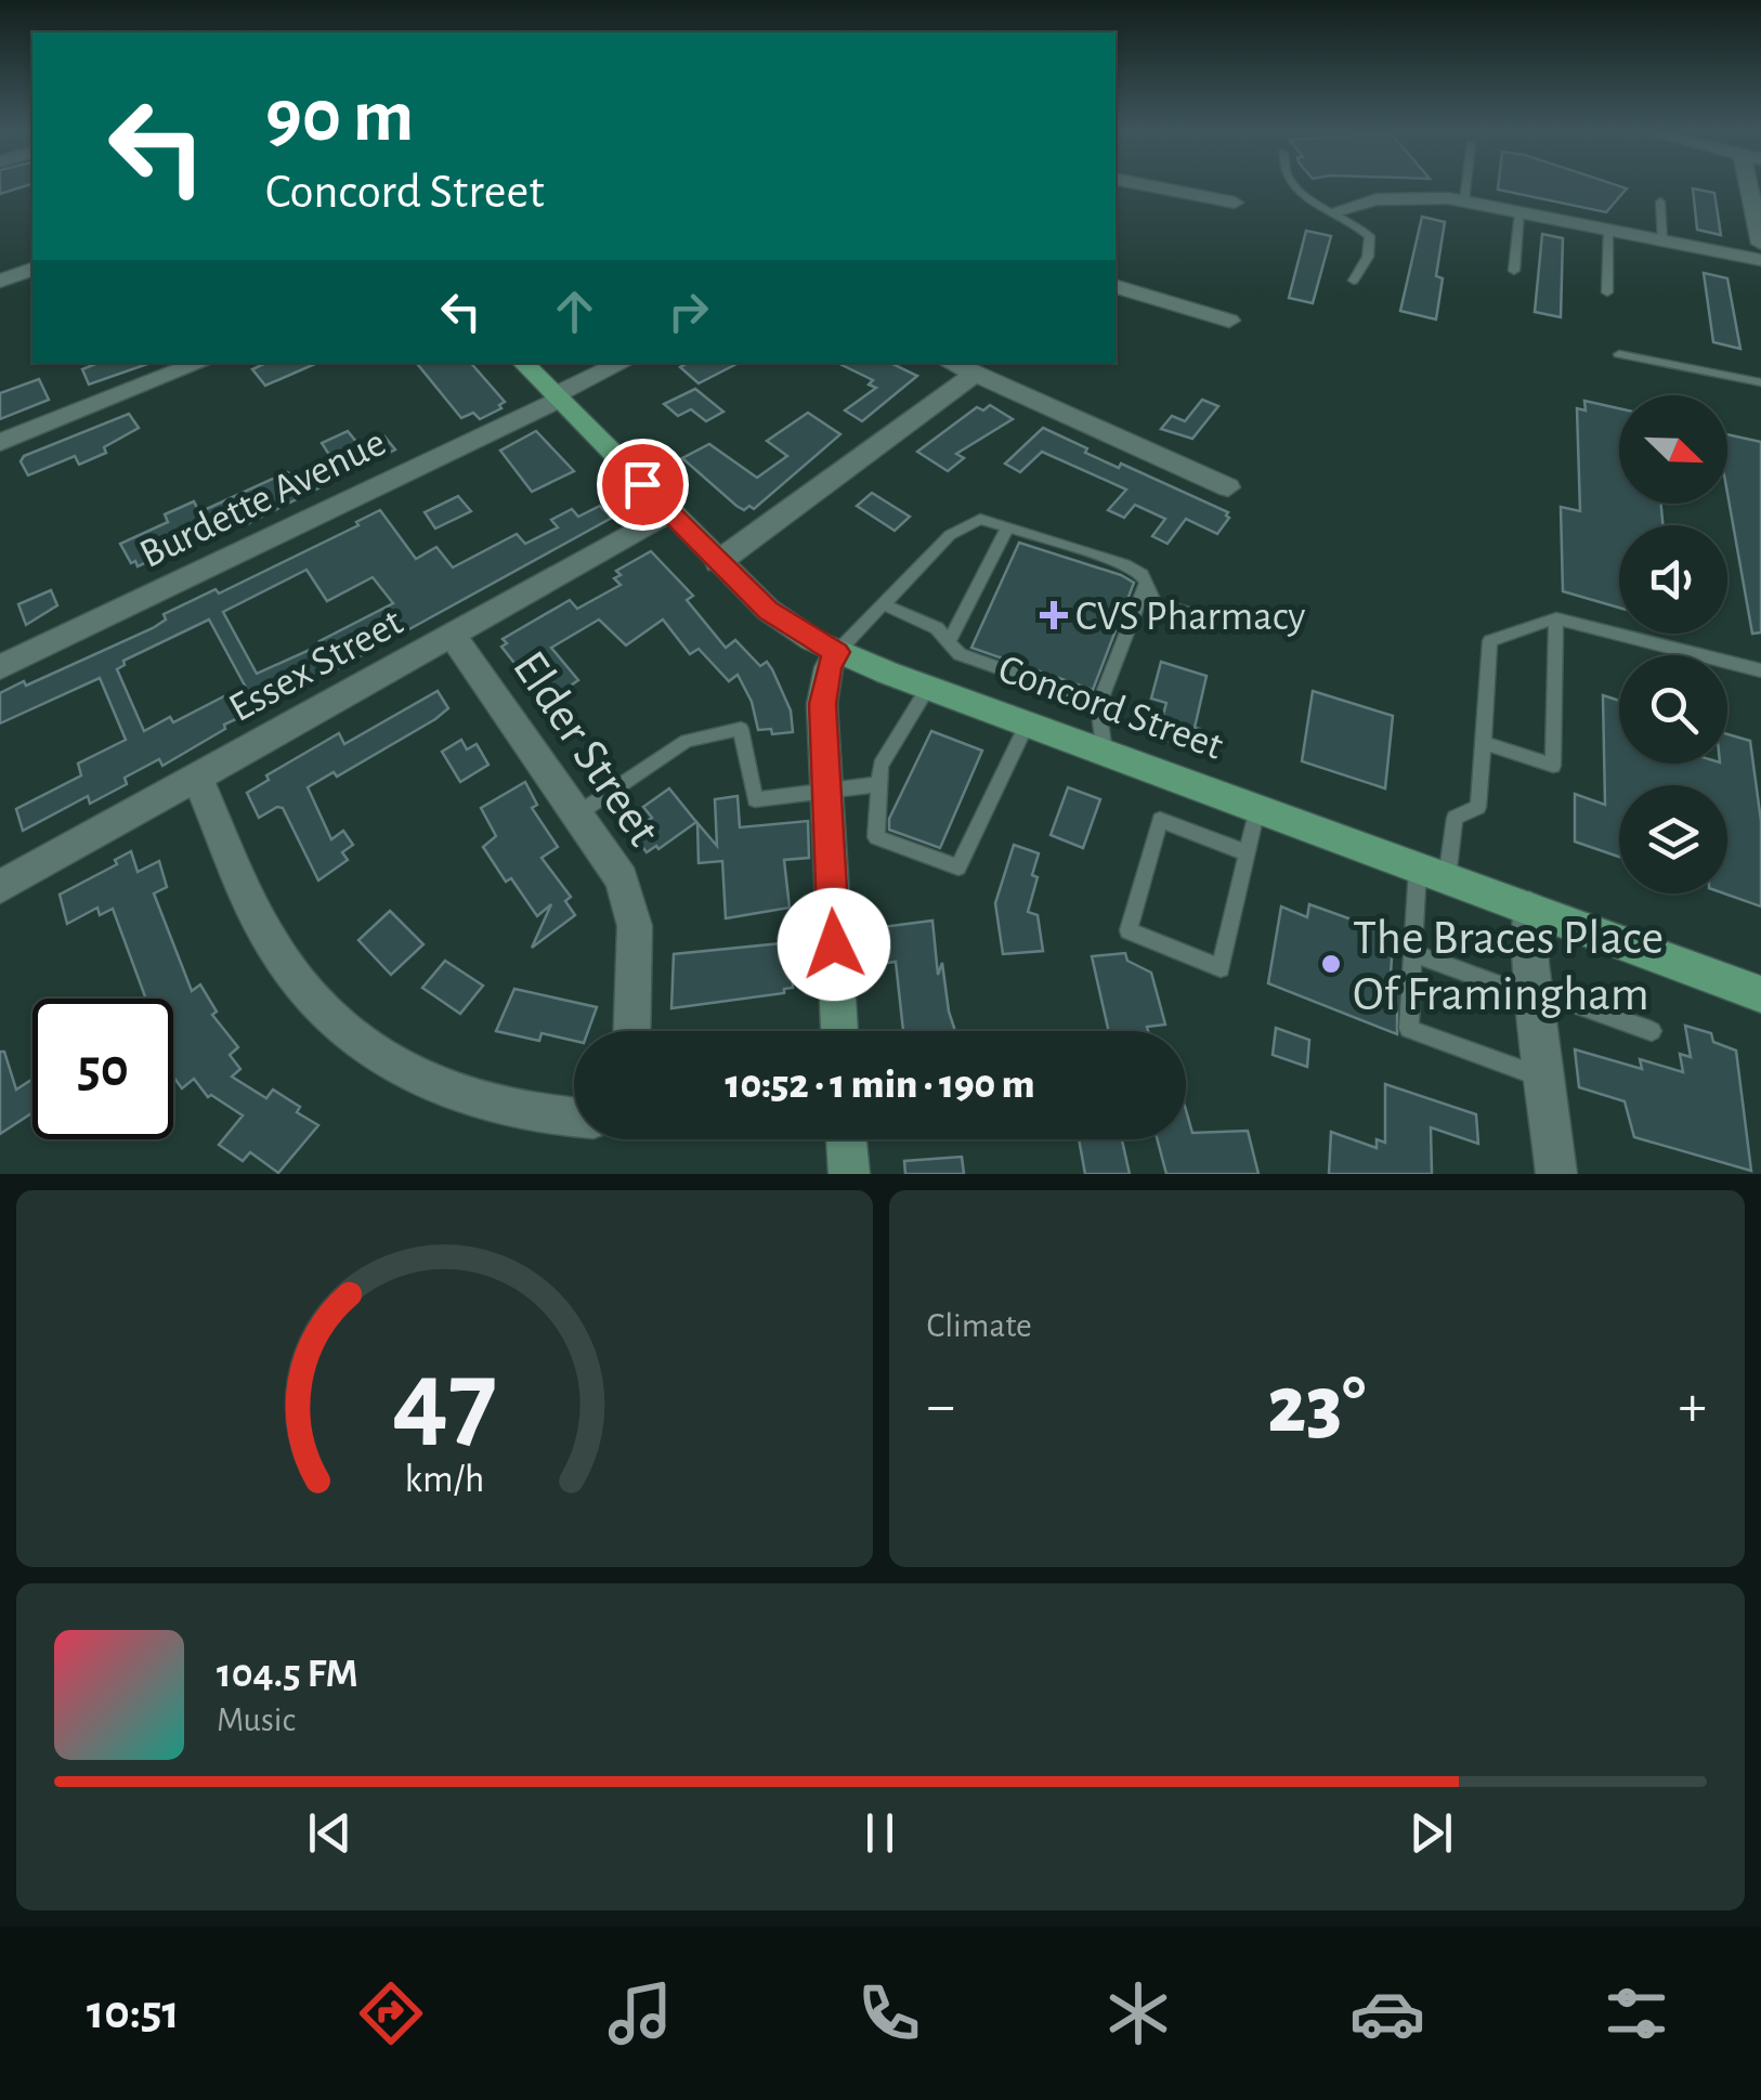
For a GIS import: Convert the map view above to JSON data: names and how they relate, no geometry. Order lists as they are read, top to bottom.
{
  "streets": {
    "main road": ["Concord Street"],
    "street": ["Burdette Avenue", "Essex Street", "Elder Street"]
  },
  "crossings": [
    ["Burdette Avenue", "Concord Street"],
    ["Essex Street", "Concord Street"],
    ["Essex Street", "Elder Street"]
  ],
  "places": {
    "health": ["CVS Pharmacy"],
    "other": ["The Braces Place Of Framingham"]
  },
  "north": "bottom right",
  "page": {
    "turn": ["90 m", "Concord Street"],
    "limit": "50",
    "trip": "10:52 · 1 min · 190 m",
    "tile": "Climate",
    "heat": ["−", "23°", "+"],
    "song": ["104.5 FM", "Music"],
    "tabs": "10:51",
    "gauge": ["47", "km/h"]
  }
}
